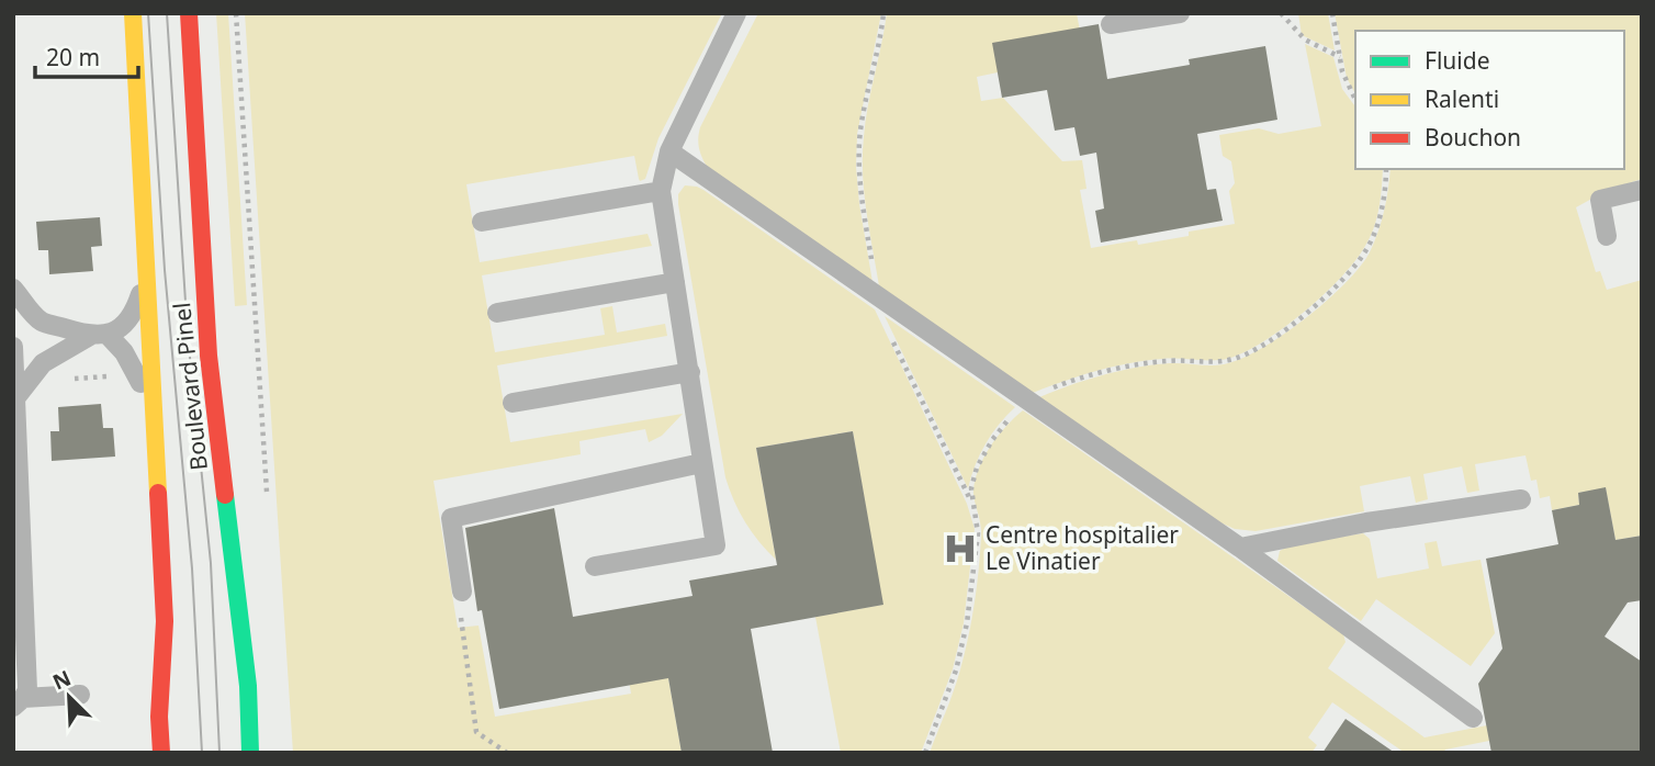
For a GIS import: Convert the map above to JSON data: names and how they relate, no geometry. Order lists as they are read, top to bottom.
{
  "streets": {
    "main road": ["Boulevard Pinel"]
  },
  "places": {
    "hospital": ["Centre hospitalier Le Vinatier"]
  },
  "legend": ["Fluide", "Ralenti", "Bouchon"],
  "scale_bar": "20 m",
  "north": "top left"
}
